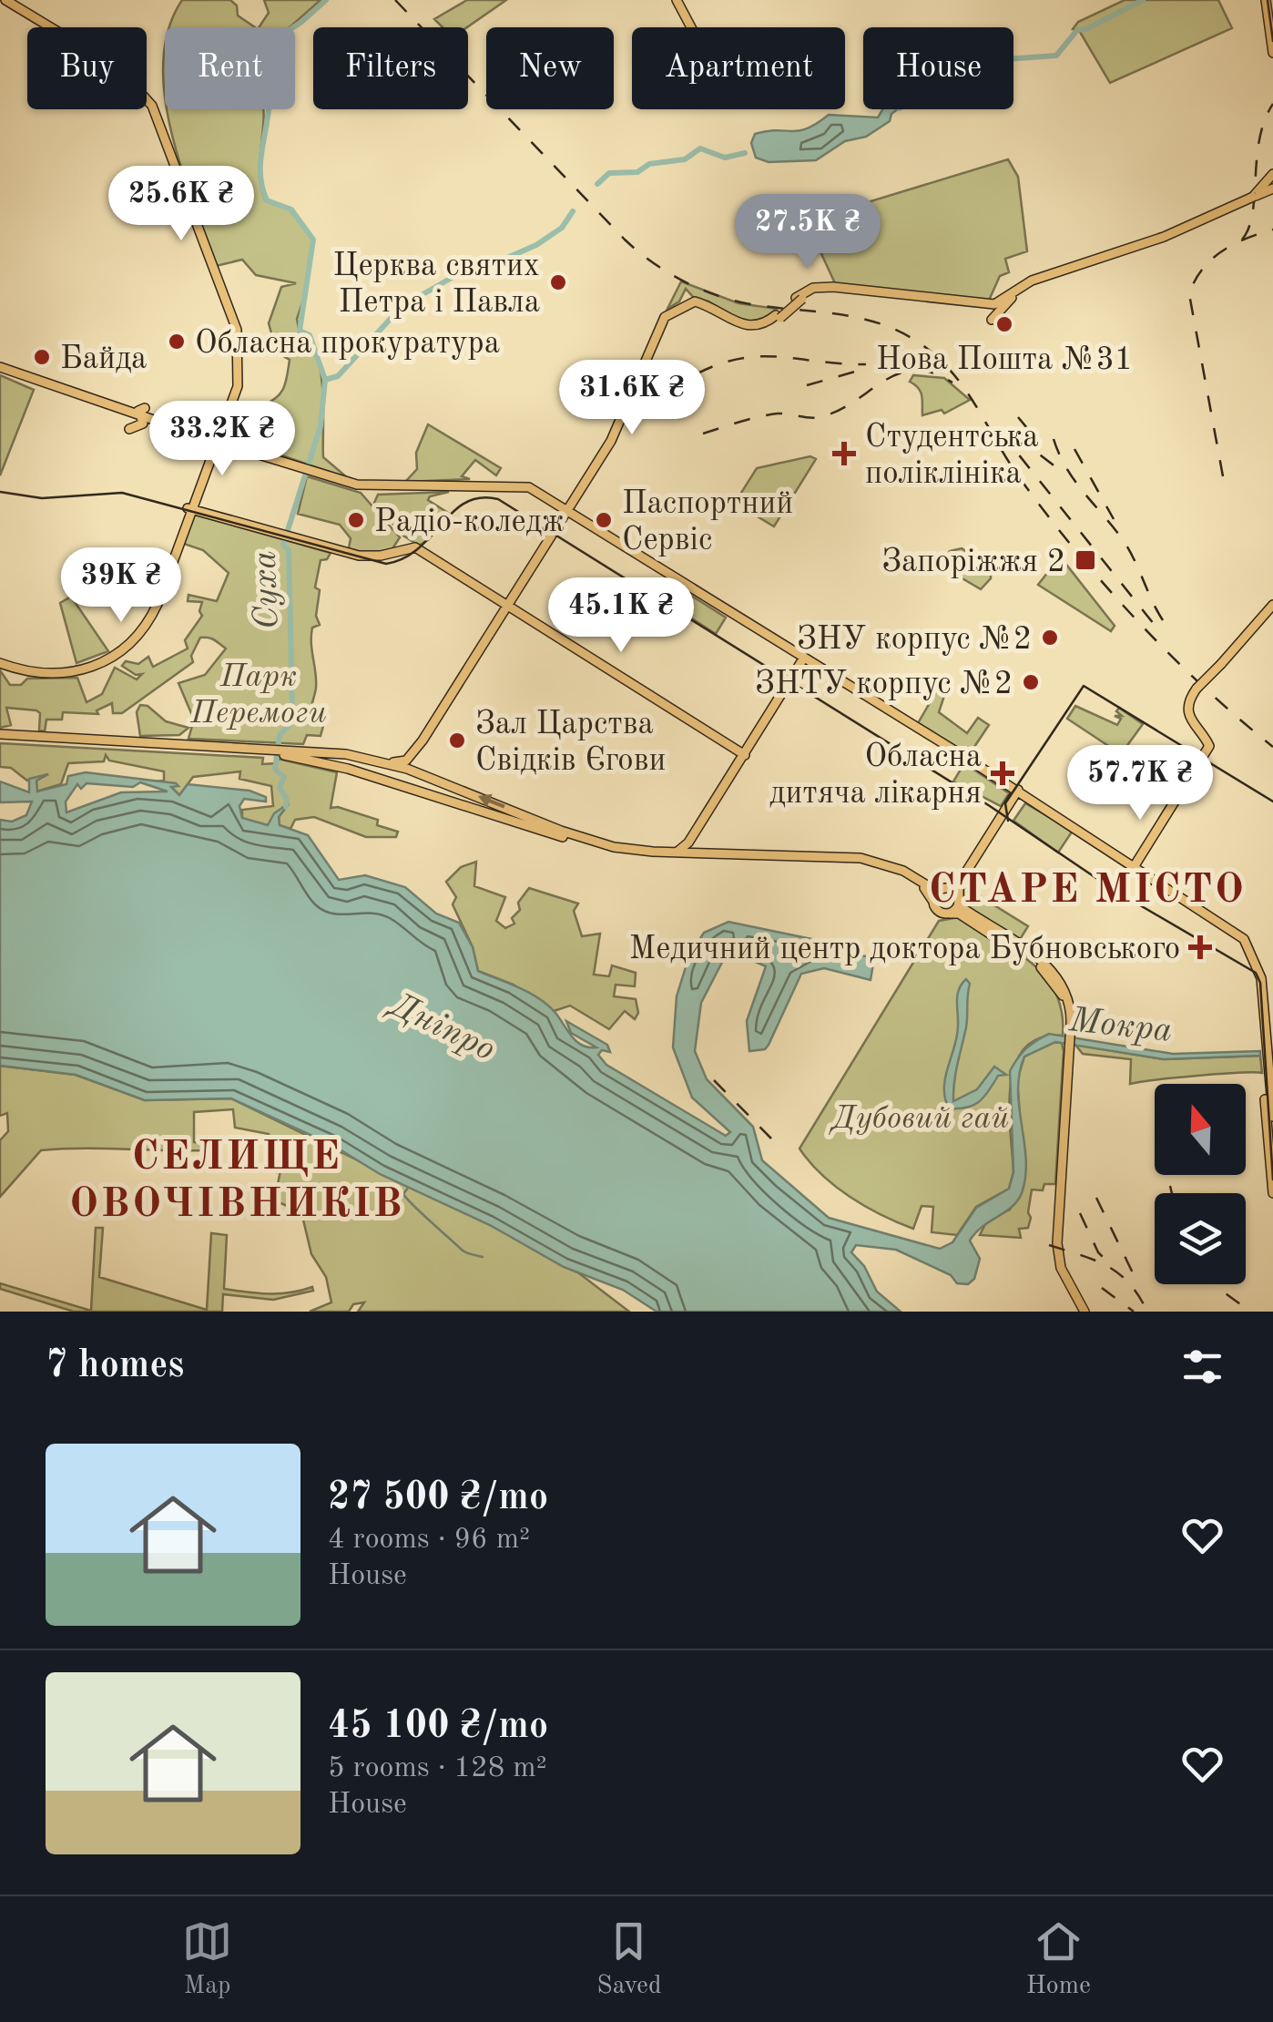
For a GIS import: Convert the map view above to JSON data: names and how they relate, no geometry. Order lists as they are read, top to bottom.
{
  "districts": ["СТАРЕ МІСТО", "СЕЛИЩЕ ОВОЧІВНИКІВ"],
  "water": ["Суха", "Мокра", "Дніпро"],
  "parks": ["Парк Перемоги", "Дубовий гай"],
  "places": {
    "other": [
      "Церква святих Петра і Павла",
      "Нова Пошта №31",
      "Обласна прокуратура",
      "Байда",
      "Радіо-коледж",
      "Паспортний Сервіс",
      "ЗНУ корпус №2",
      "ЗНТУ корпус №2",
      "Зал Царства Свідків Єгови"
    ],
    "health": ["Студентська поліклініка", "Обласна дитяча лікарня", "Медичний центр доктора Бубновського"],
    "transit": ["Запоріжжя 2"]
  },
  "north": "top",
  "page": {
    "chip": [
      "Buy",
      "Rent",
      "Filters",
      "New",
      "Apartment",
      "House"
    ],
    "price": [
      "25.6K ₴",
      "27.5K ₴",
      "31.6K ₴",
      "33.2K ₴",
      "39K ₴",
      "45.1K ₴",
      "57.7K ₴"
    ],
    "heading": "7 homes",
    "list": [
      {
        "name": "27 500 ₴/mo",
        "note": "4 rooms · 96 m² · House"
      },
      {
        "name": "45 100 ₴/mo",
        "note": "5 rooms · 128 m² · House"
      }
    ],
    "tabs": ["Map", "Saved", "Home"]
  }
}
